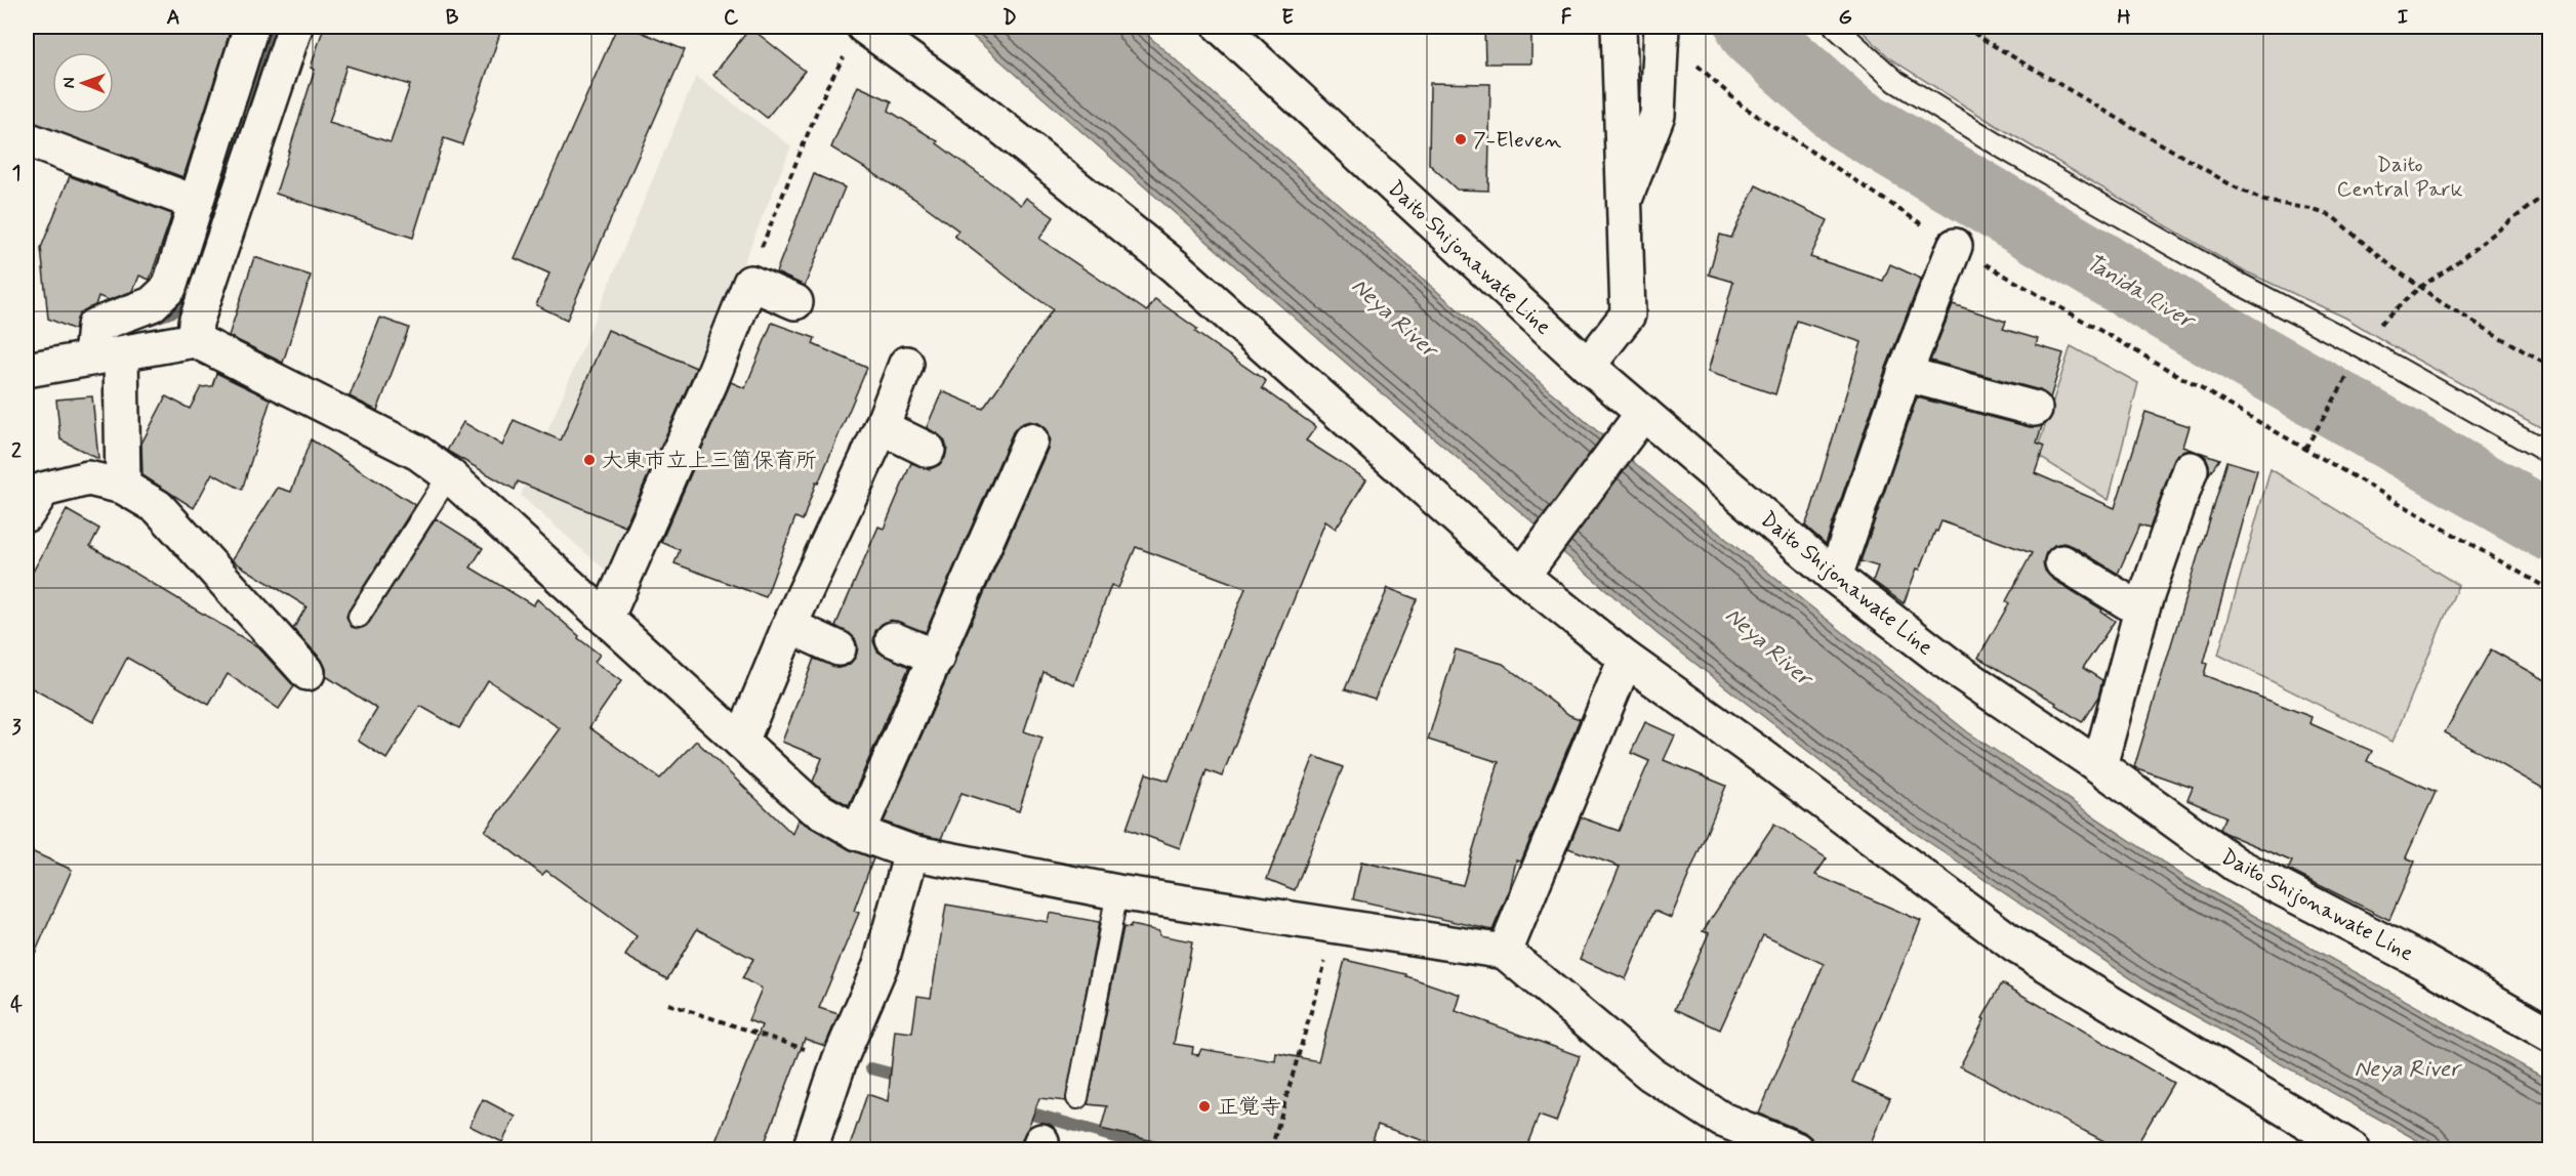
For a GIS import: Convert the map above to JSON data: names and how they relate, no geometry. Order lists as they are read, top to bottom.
{
  "streets": {
    "street": ["Daito Shijonawate Line"]
  },
  "water": ["Tanida River", "Neya River"],
  "parks": ["Daito Central Park"],
  "places": ["7-Eleven", "大東市立上三箇保育所", "正覚寺"],
  "north": "left",
  "grid": {
    "columns": [
      "A",
      "B",
      "C",
      "D",
      "E",
      "F",
      "G",
      "H",
      "I"
    ],
    "rows": [
      "1",
      "2",
      "3",
      "4"
    ]
  }
}
